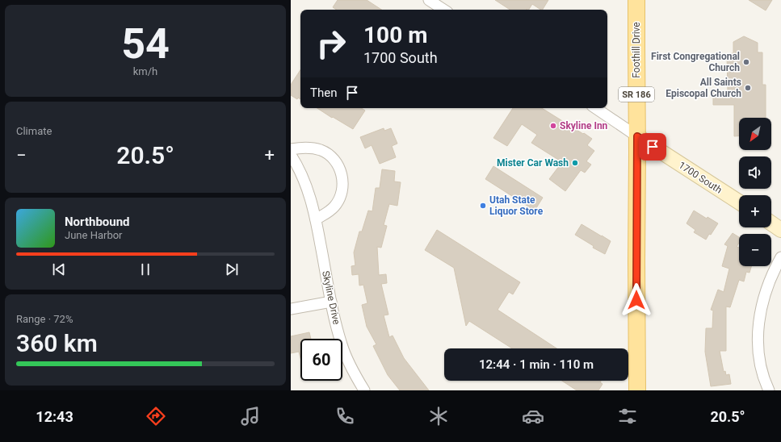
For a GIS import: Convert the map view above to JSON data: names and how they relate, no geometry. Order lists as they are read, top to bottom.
{
  "streets": {
    "main road": ["Foothill Drive", "SR 186"],
    "street": ["1700 South", "Skyline Drive"]
  },
  "crossings": [
    ["Foothill Drive", "1700 South"]
  ],
  "places": [
    "First Congregational Church",
    "All Saints Episcopal Church",
    "Skyline Inn",
    "Mister Car Wash",
    "Utah State Liquor Store"
  ],
  "north": "bottom left",
  "page": {
    "tile": [
      ["54", "km/h"],
      "Climate",
      ["Range · 72%", "360 km"]
    ],
    "turn": ["100 m", "1700 South"],
    "then": "Then",
    "map_buttons": ["+", "−"],
    "heat": ["−", "20.5°", "+"],
    "song": ["Northbound", "June Harbor"],
    "limit": "60",
    "trip": "12:44 · 1 min · 110 m",
    "tabs": ["12:43", "20.5°"]
  }
}
